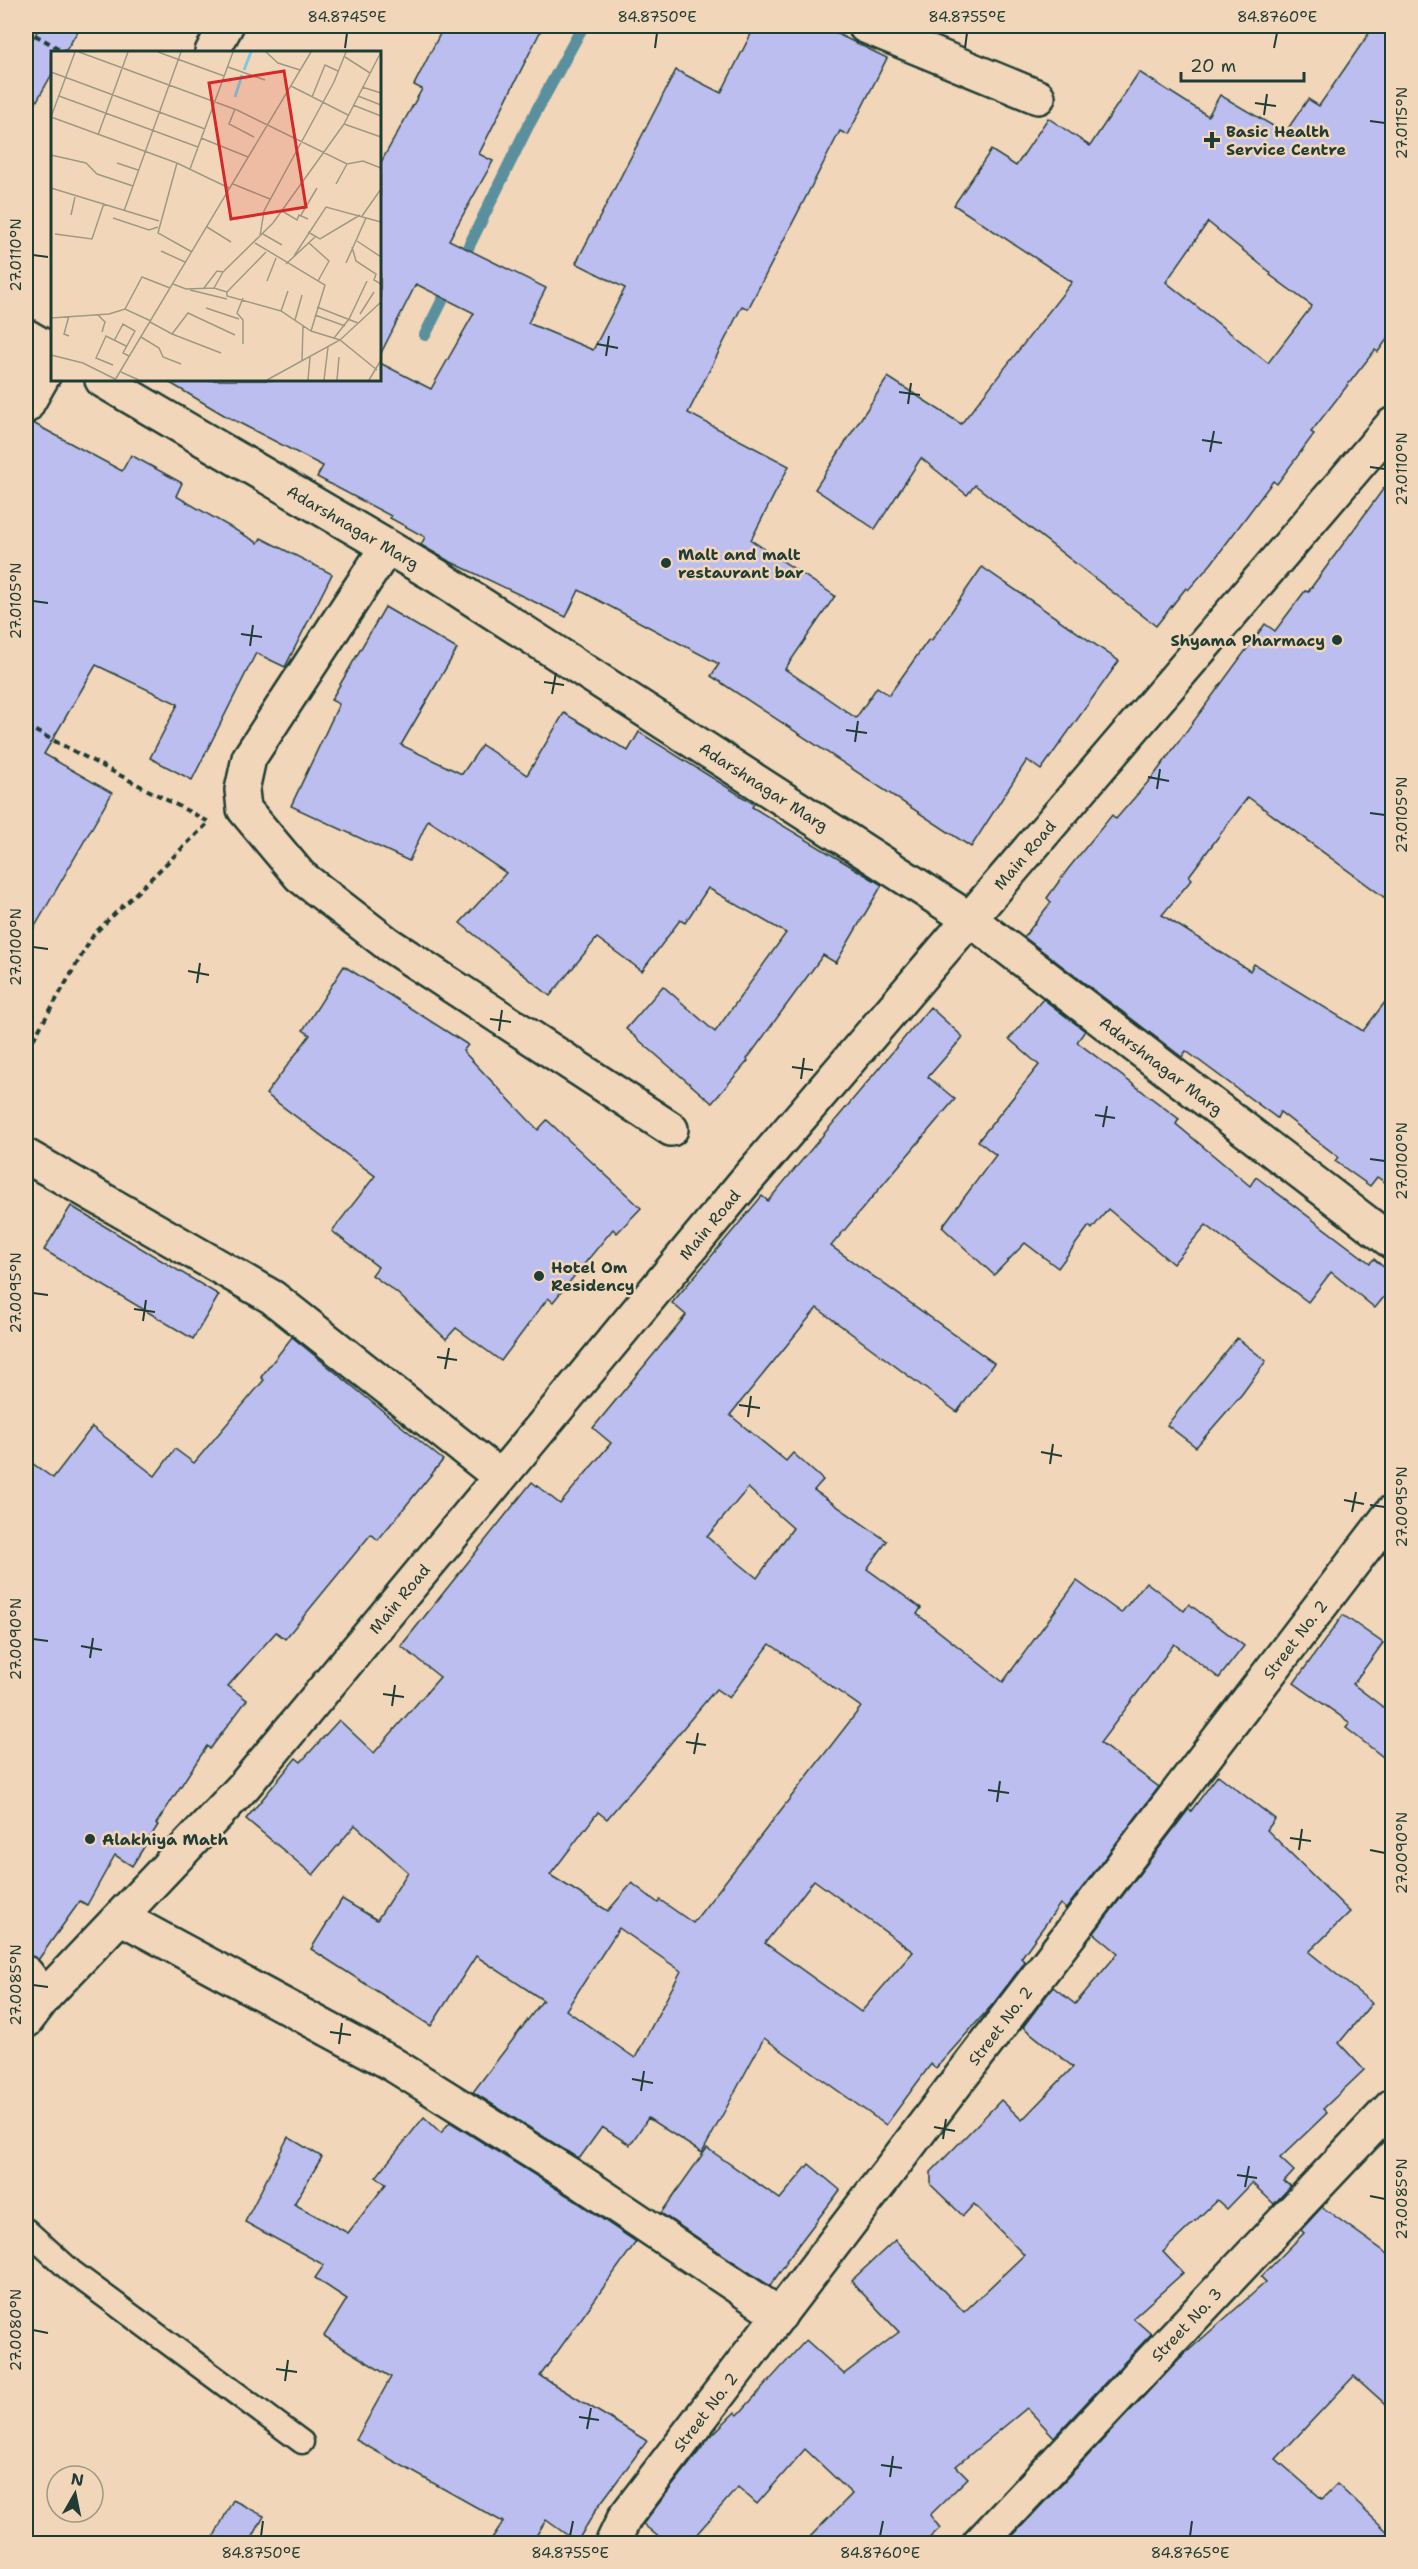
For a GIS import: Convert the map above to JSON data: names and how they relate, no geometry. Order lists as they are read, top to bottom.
{
  "streets": {
    "street": [
      "Adarshnagar Marg",
      "Main Road",
      "Street No. 2",
      "Street No. 3"
    ]
  },
  "crossings": [
    ["Adarshnagar Marg", "Main Road"]
  ],
  "places": {
    "health": ["Basic Health Service Centre"],
    "other": [
      "Malt and malt restaurant bar",
      "Shyama Pharmacy",
      "Hotel Om Residency",
      "Alakhiya Math"
    ]
  },
  "scale_bar": "20 m",
  "north": "top",
  "coordinates": [
    "84.8745°E",
    "84.8750°E",
    "84.8755°E",
    "84.8760°E",
    "27.0115°N",
    "27.0110°N",
    "27.0105°N",
    "27.0100°N",
    "27.0095°N",
    "27.0090°N",
    "27.0085°N",
    "27.0080°N",
    "84.8765°E"
  ]
}
